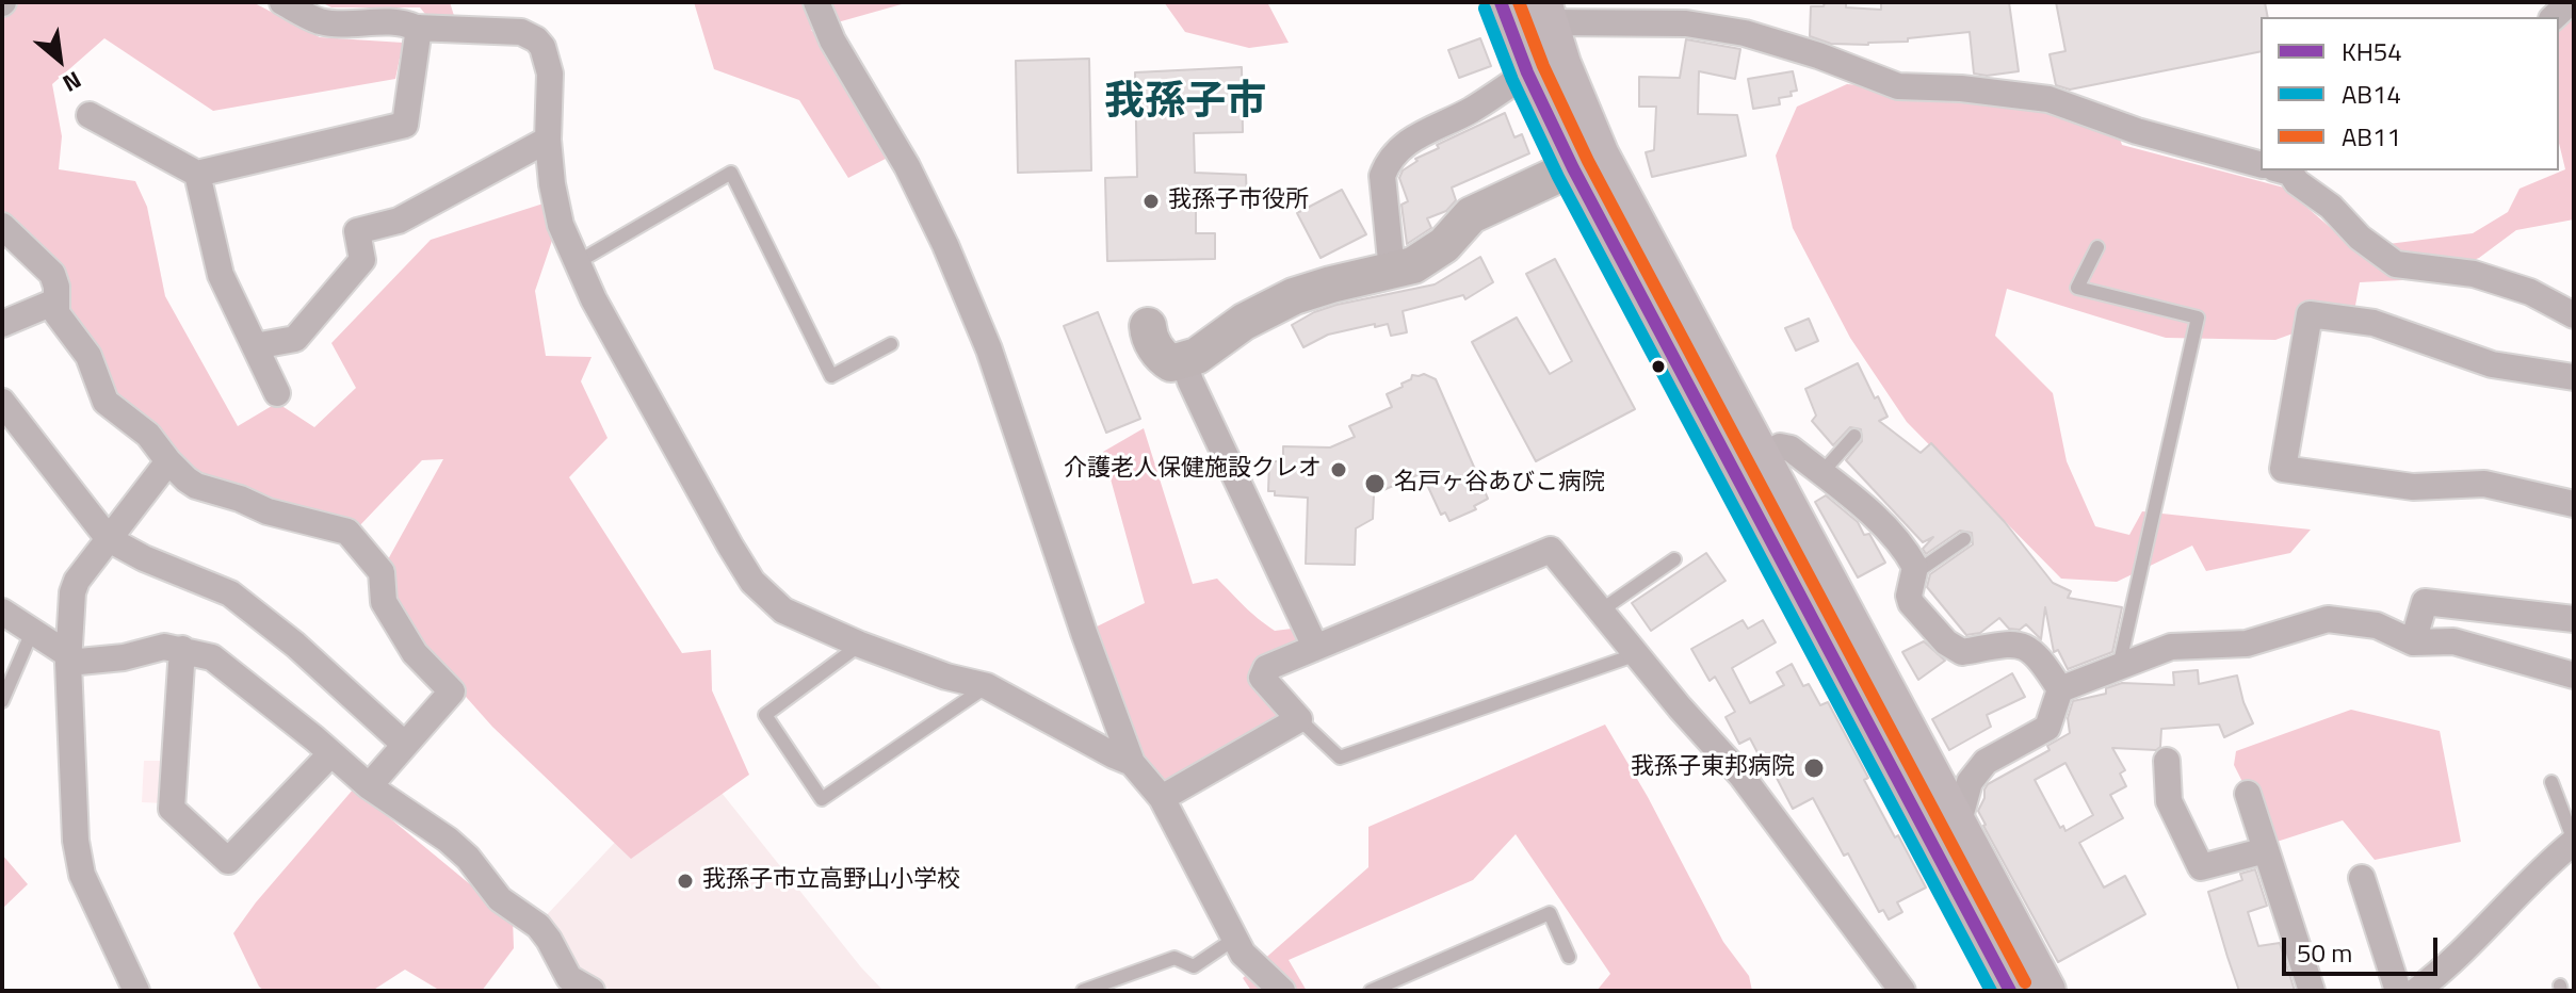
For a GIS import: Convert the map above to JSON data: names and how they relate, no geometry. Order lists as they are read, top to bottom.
{
  "districts": ["我孫子市"],
  "places": [
    "我孫子市役所",
    "介護老人保健施設クレオ",
    "名戸ヶ谷あびこ病院",
    "我孫子東邦病院",
    "我孫子市立高野山小学校"
  ],
  "lines": ["transit line KH54", "transit line AB11", "transit line AB14"],
  "legend": ["KH54", "AB14", "AB11"],
  "scale_bar": "50 m",
  "north": "bottom right"
}
